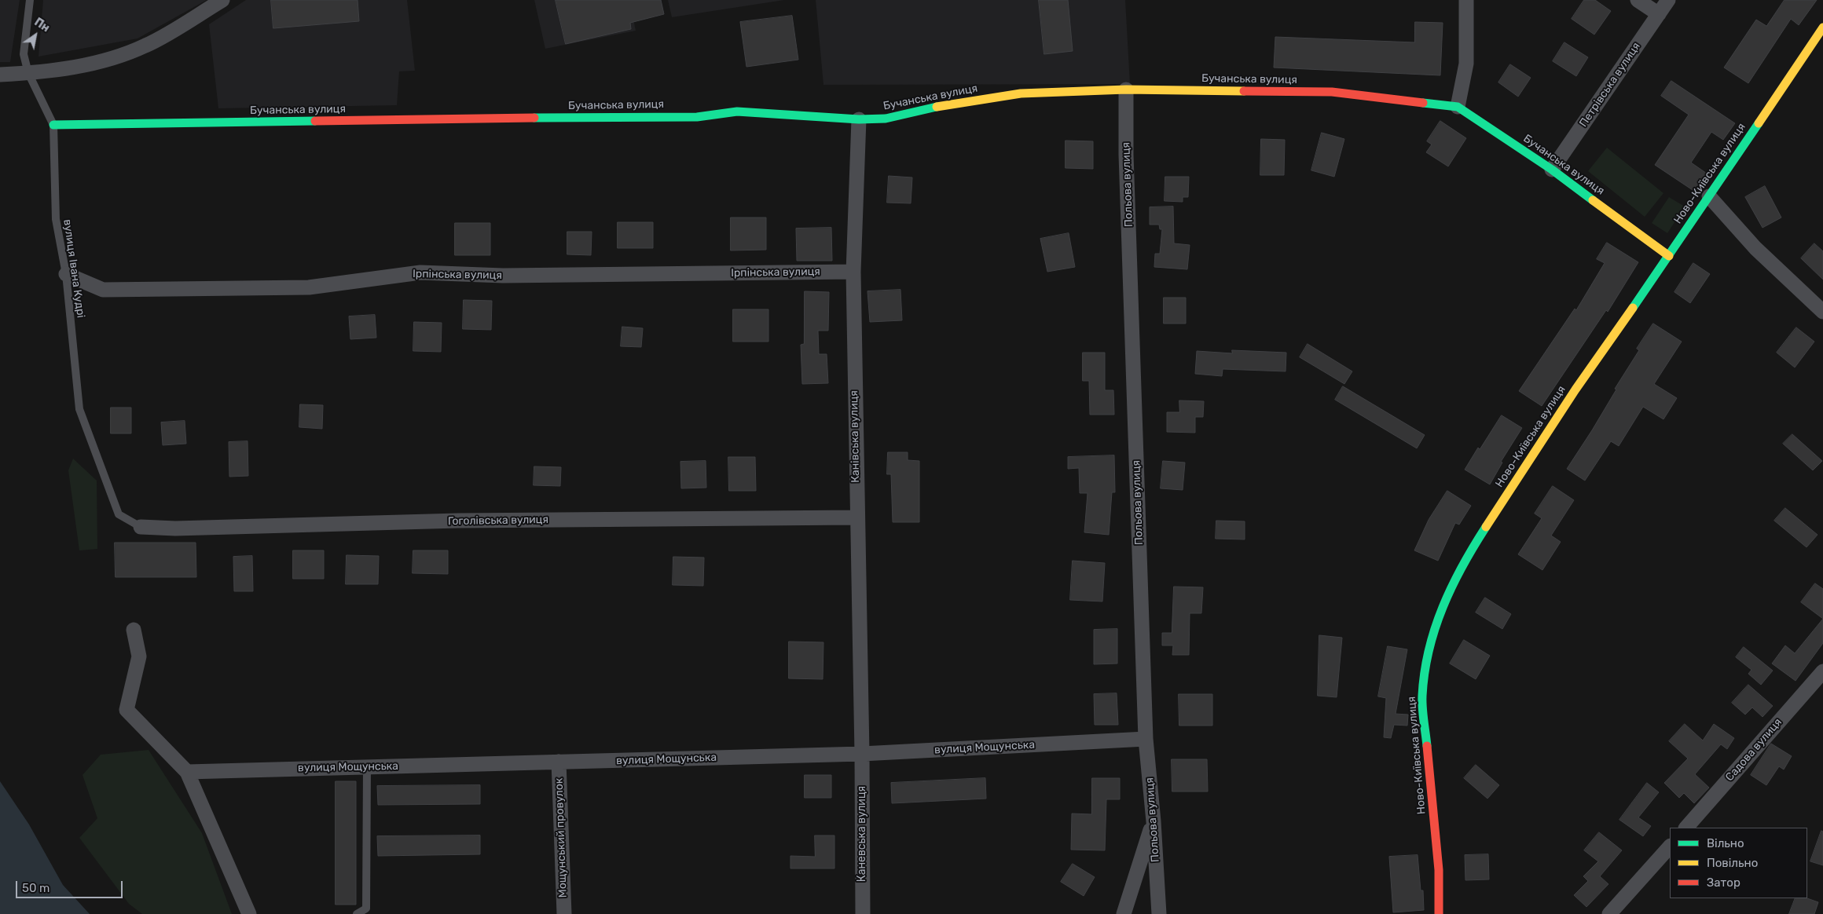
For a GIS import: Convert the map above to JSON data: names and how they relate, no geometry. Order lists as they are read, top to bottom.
{
  "streets": {
    "street": [
      "Бучанська вулиця",
      "Петрівська вулиця",
      "Ново-Київська вулиця",
      "Польова вулиця",
      "Ірпінська вулиця",
      "Канівська вулиця",
      "Гоголівська вулиця",
      "вулиця Мощунська",
      "Садова вулиця",
      "Каневська вулиця",
      "Мощунський провулок"
    ],
    "lane": ["вулиця Івана Кудрі"]
  },
  "crossings": [
    ["Бучанська вулиця", "Петрівська вулиця"],
    ["Бучанська вулиця", "Ново-Київська вулиця"],
    ["Бучанська вулиця", "Польова вулиця"],
    ["Бучанська вулиця", "вулиця Івана Кудрі"],
    ["Бучанська вулиця", "Канівська вулиця"],
    ["Польова вулиця", "вулиця Мощунська"],
    ["вулиця Івана Кудрі", "Ірпінська вулиця"],
    ["вулиця Івана Кудрі", "Гоголівська вулиця"],
    ["Ірпінська вулиця", "Канівська вулиця"],
    ["Канівська вулиця", "Гоголівська вулиця"],
    ["Канівська вулиця", "вулиця Мощунська"],
    ["Канівська вулиця", "Каневська вулиця"],
    ["вулиця Мощунська", "Каневська вулиця"],
    ["вулиця Мощунська", "Мощунський провулок"]
  ],
  "legend": ["Вільно", "Повільно", "Затор"],
  "scale_bar": "50 m",
  "north": "top right"
}
